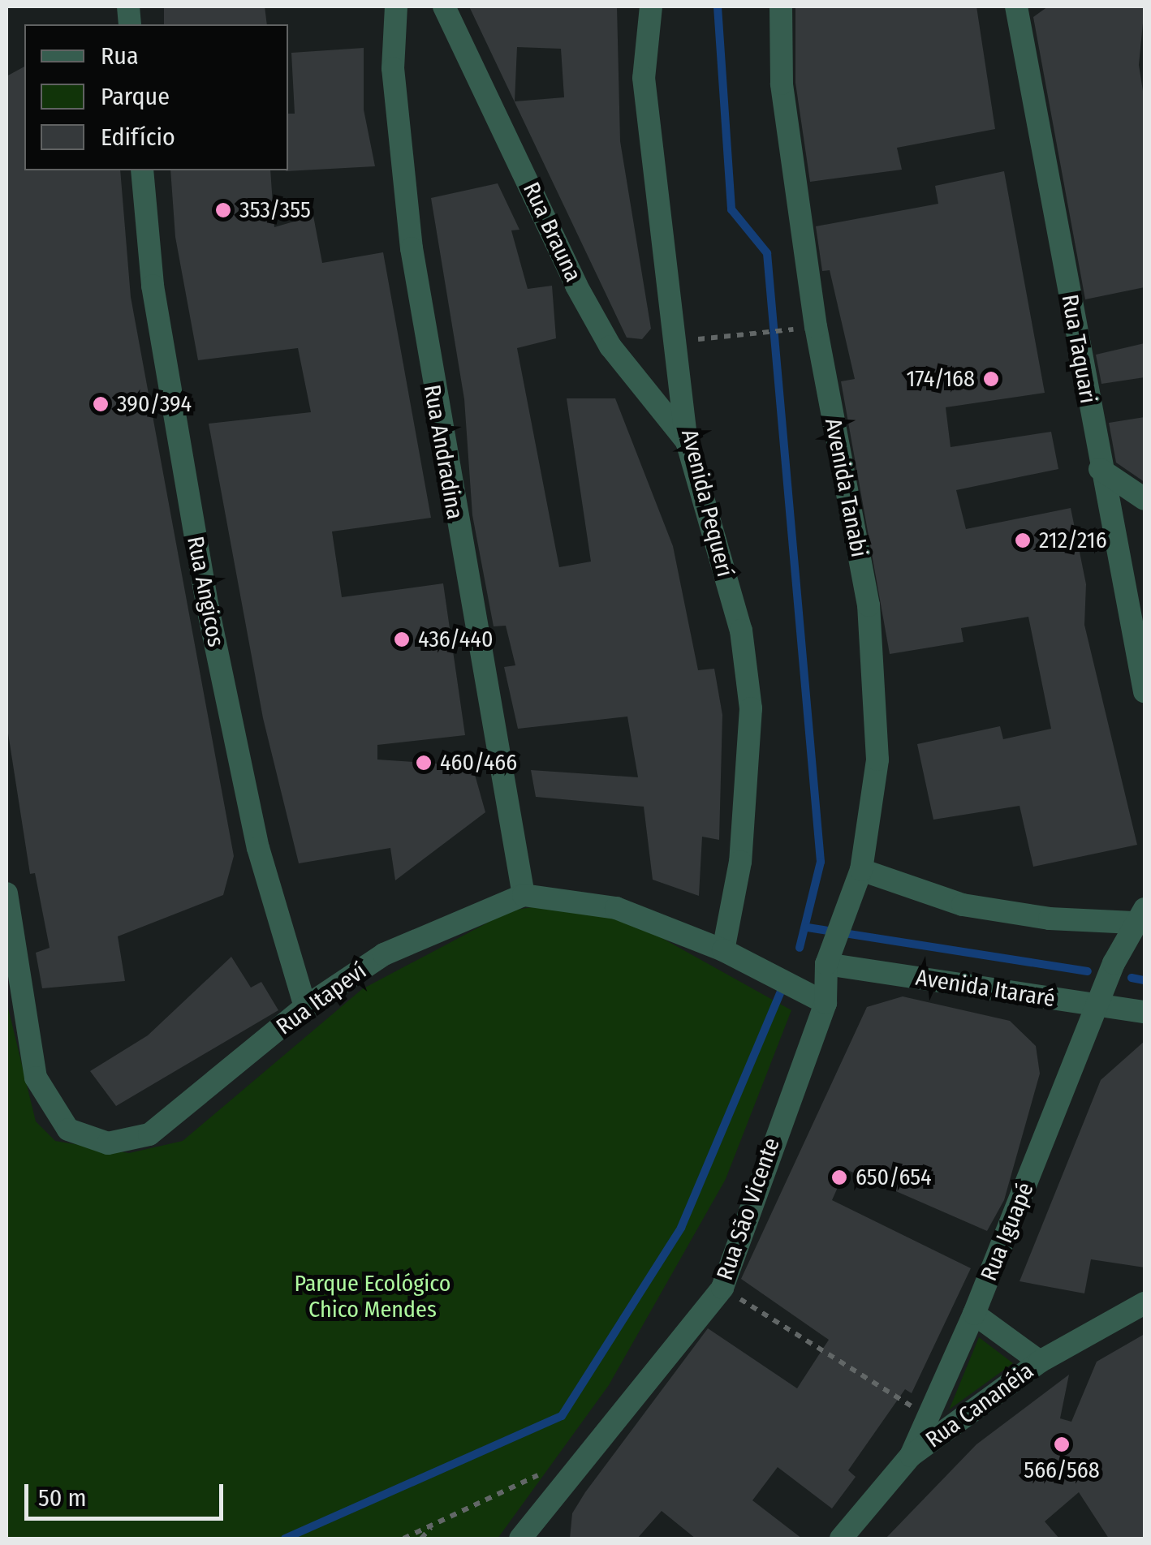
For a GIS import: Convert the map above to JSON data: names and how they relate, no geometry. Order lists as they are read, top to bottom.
{
  "streets": {
    "street": [
      "Rua Brauna",
      "Rua Taquari",
      "Rua Andradina",
      "Avenida Tanabi",
      "Avenida Pequerí",
      "Rua Angicos",
      "Avenida Itararé",
      "Rua Itapeví",
      "Rua São Vicente",
      "Rua Iguapé",
      "Rua Cananéia"
    ]
  },
  "crossings": [
    ["Rua Brauna", "Avenida Pequerí"],
    ["Rua Andradina", "Rua Itapeví"],
    ["Avenida Tanabi", "Avenida Itararé"],
    ["Avenida Tanabi", "Rua São Vicente"],
    ["Rua Angicos", "Rua Itapeví"],
    ["Avenida Itararé", "Rua São Vicente"],
    ["Avenida Itararé", "Rua Iguapé"],
    ["Rua Iguapé", "Rua Cananéia"]
  ],
  "parks": ["Parque Ecológico Chico Mendes"],
  "places": [
    "353/355",
    "174/168",
    "390/394",
    "212/216",
    "436/440",
    "460/466",
    "650/654",
    "566/568"
  ],
  "legend": ["Rua", "Parque", "Edifício"],
  "scale_bar": "50 m"
}
